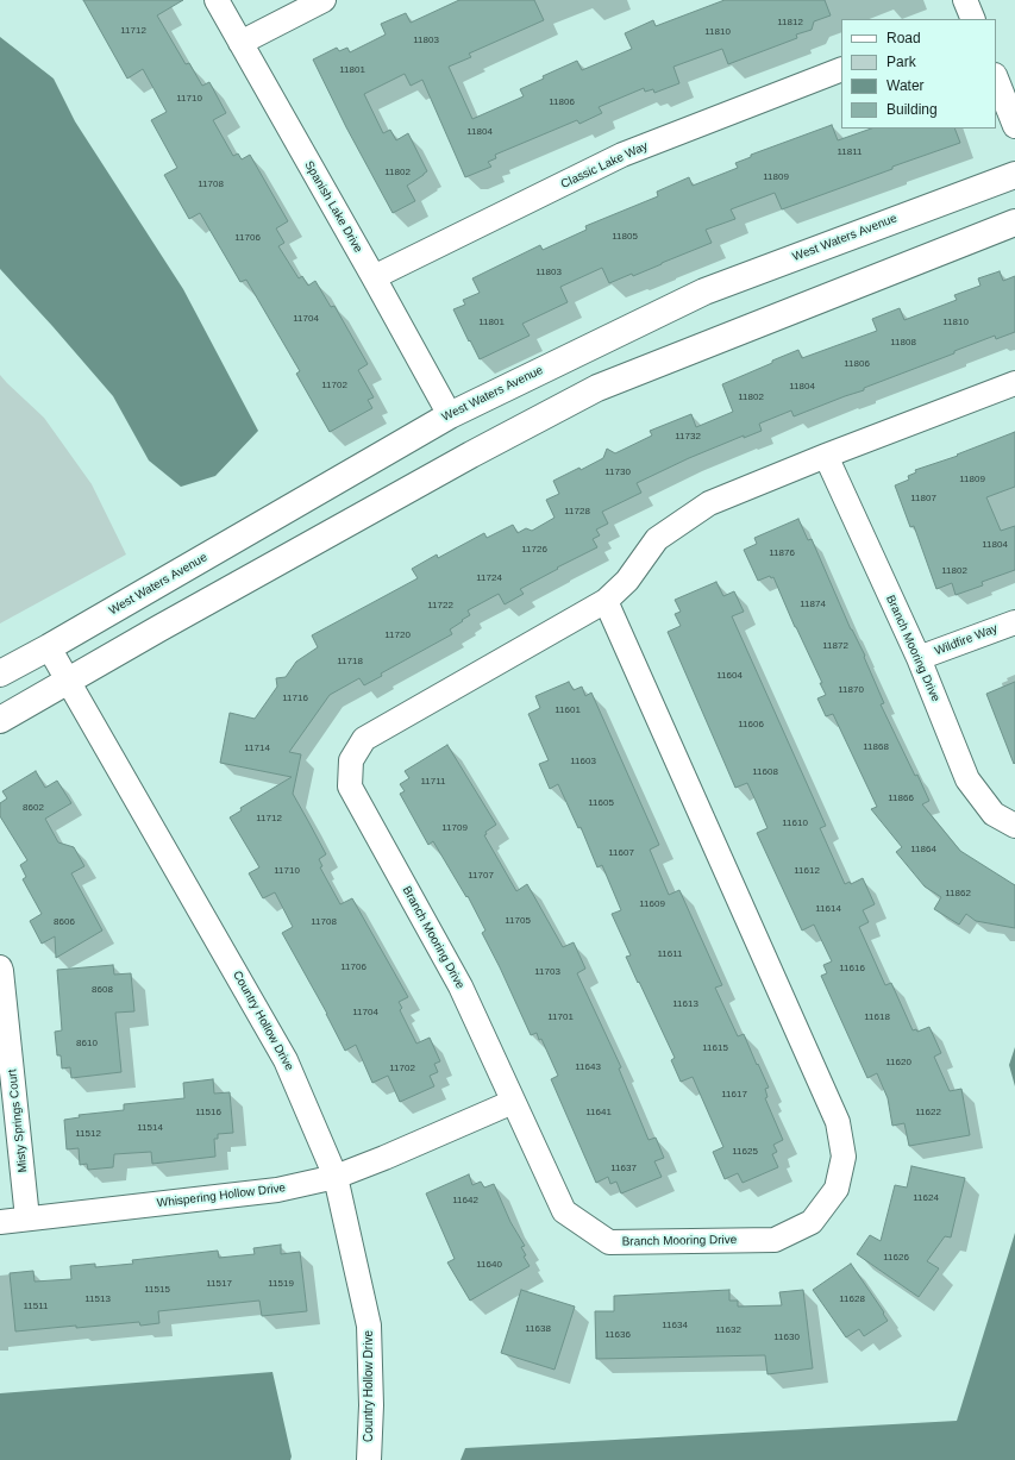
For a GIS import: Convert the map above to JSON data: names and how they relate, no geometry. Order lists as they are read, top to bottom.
{
  "streets": {
    "street": [
      "Classic Lake Way",
      "Spanish Lake Drive",
      "West Waters Avenue",
      "Wildfire Way",
      "Branch Mooring Drive",
      "Country Hollow Drive",
      "Misty Springs Court",
      "Whispering Hollow Drive"
    ]
  },
  "crossings": [
    ["Classic Lake Way", "Spanish Lake Drive"],
    ["Spanish Lake Drive", "West Waters Avenue"],
    ["West Waters Avenue", "Country Hollow Drive"],
    ["Wildfire Way", "Branch Mooring Drive"],
    ["Branch Mooring Drive", "Whispering Hollow Drive"],
    ["Country Hollow Drive", "Whispering Hollow Drive"],
    ["Misty Springs Court", "Whispering Hollow Drive"]
  ],
  "house_numbers": [
    "11812",
    "11712",
    "11810",
    "11803",
    "11801",
    "11710",
    "11806",
    "11804",
    "11811",
    "11802",
    "11809",
    "11708",
    "11805",
    "11706",
    "11803",
    "11704",
    "11801",
    "11810",
    "11808",
    "11806",
    "11702",
    "11804",
    "11802",
    "11732",
    "11730",
    "11809",
    "11807",
    "11728",
    "11804",
    "11726",
    "11876",
    "11802",
    "11724",
    "11874",
    "11722",
    "11720",
    "11872",
    "11718",
    "11604",
    "11870",
    "11716",
    "11601",
    "11606",
    "11868",
    "11714",
    "11603",
    "11608",
    "11711",
    "11866",
    "11605",
    "8602",
    "11712",
    "11610",
    "11709",
    "11864",
    "11607",
    "11710",
    "11612",
    "11707",
    "11862",
    "11609",
    "11614",
    "11705",
    "8606",
    "11708",
    "11611",
    "11706",
    "11616",
    "11703",
    "8608",
    "11613",
    "11704",
    "11701",
    "11618",
    "8610",
    "11615",
    "11620",
    "11643",
    "11702",
    "11617",
    "11516",
    "11641",
    "11622",
    "11514",
    "11512",
    "11625",
    "11637",
    "11624",
    "11642",
    "11626",
    "11640",
    "11517",
    "11519",
    "11515",
    "11513",
    "11628",
    "11511",
    "11634",
    "11638",
    "11632",
    "11636",
    "11630"
  ],
  "legend": [
    "Road",
    "Park",
    "Water",
    "Building"
  ]
}
